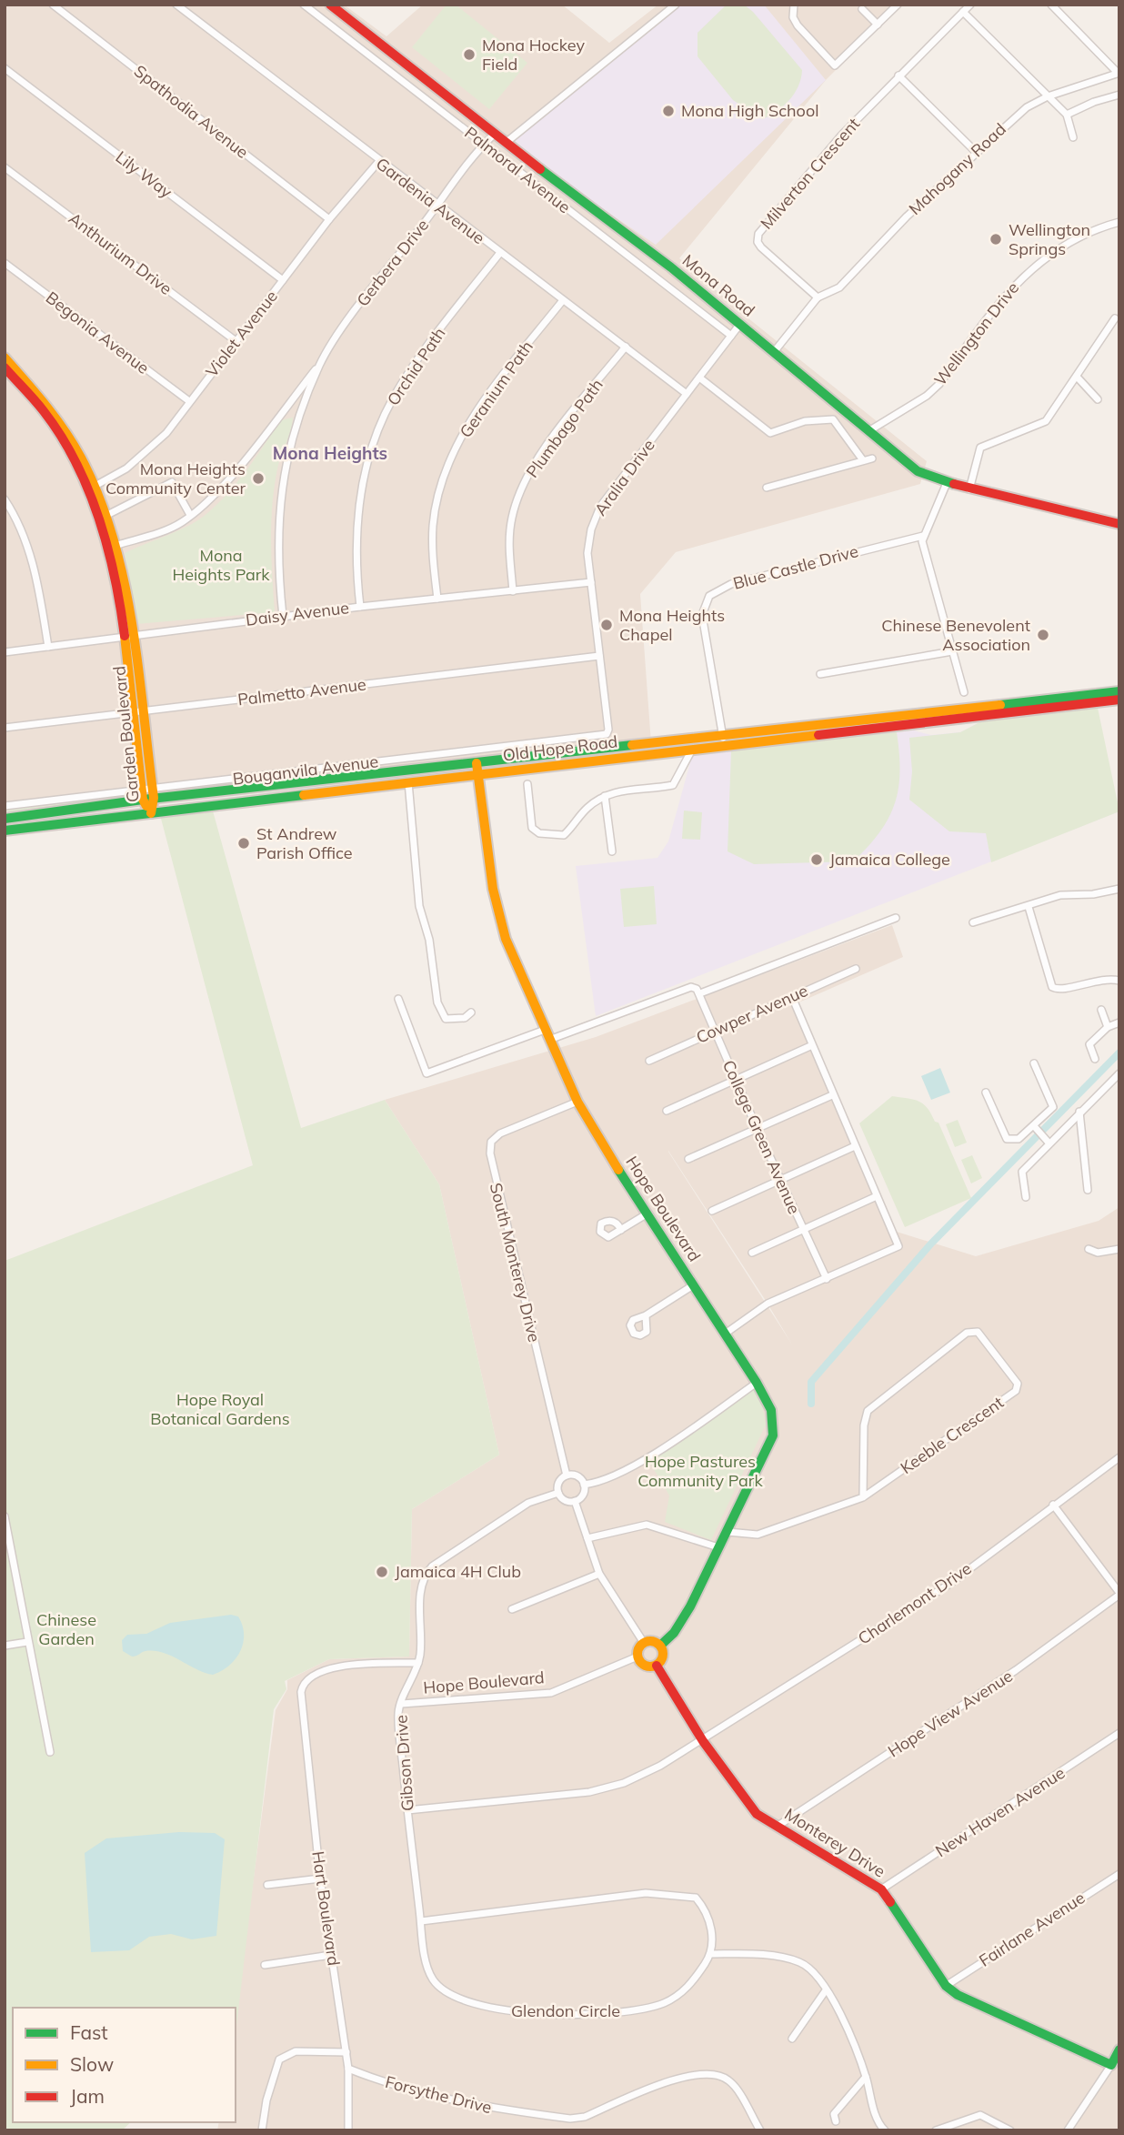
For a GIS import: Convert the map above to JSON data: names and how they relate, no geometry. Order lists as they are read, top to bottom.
{
  "streets": {
    "street": [
      "Spathodia Avenue",
      "Mahogany Road",
      "Palmoral Avenue",
      "Milverton Crescent",
      "Lily Way",
      "Gardenia Avenue",
      "Anthurium Drive",
      "Gerbera Drive",
      "Mona Road",
      "Begonia Avenue",
      "Violet Avenue",
      "Wellington Drive",
      "Orchid Path",
      "Geranium Path",
      "Plumbago Path",
      "Aralia Drive",
      "Blue Castle Drive",
      "Daisy Avenue",
      "Palmetto Avenue",
      "Garden Boulevard",
      "Old Hope Road",
      "Bouganvila Avenue",
      "Cowper Avenue",
      "College Green Avenue",
      "Hope Boulevard",
      "South Monterey Drive",
      "Keeble Crescent",
      "Charlemont Drive",
      "Hope View Avenue",
      "Gibson Drive",
      "New Haven Avenue",
      "Monterey Drive",
      "Hart Boulevard",
      "Fairlane Avenue",
      "Glendon Circle",
      "Forsythe Drive"
    ]
  },
  "crossings": [
    ["Spathodia Avenue", "Violet Avenue"],
    ["Mahogany Road", "Milverton Crescent"],
    ["Palmoral Avenue", "Gerbera Drive"],
    ["Palmoral Avenue", "Aralia Drive"],
    ["Lily Way", "Violet Avenue"],
    ["Gardenia Avenue", "Gerbera Drive"],
    ["Gardenia Avenue", "Violet Avenue"],
    ["Gardenia Avenue", "Orchid Path"],
    ["Gardenia Avenue", "Geranium Path"],
    ["Gardenia Avenue", "Plumbago Path"],
    ["Gardenia Avenue", "Aralia Drive"],
    ["Anthurium Drive", "Violet Avenue"],
    ["Gerbera Drive", "Mona Road"],
    ["Gerbera Drive", "Daisy Avenue"],
    ["Gerbera Drive", "Garden Boulevard"],
    ["Mona Road", "Wellington Drive"],
    ["Mona Road", "Aralia Drive"],
    ["Begonia Avenue", "Violet Avenue"],
    ["Violet Avenue", "Garden Boulevard"],
    ["Orchid Path", "Daisy Avenue"],
    ["Geranium Path", "Daisy Avenue"],
    ["Plumbago Path", "Daisy Avenue"],
    ["Aralia Drive", "Daisy Avenue"],
    ["Aralia Drive", "Palmetto Avenue"],
    ["Aralia Drive", "Bouganvila Avenue"],
    ["Blue Castle Drive", "Old Hope Road"],
    ["Daisy Avenue", "Garden Boulevard"],
    ["Palmetto Avenue", "Garden Boulevard"],
    ["Garden Boulevard", "Old Hope Road"],
    ["Garden Boulevard", "Bouganvila Avenue"],
    ["Old Hope Road", "Bouganvila Avenue"],
    ["Old Hope Road", "Hope Boulevard"],
    ["Cowper Avenue", "College Green Avenue"],
    ["Hope Boulevard", "South Monterey Drive"],
    ["Hope Boulevard", "Keeble Crescent"],
    ["Hope Boulevard", "Gibson Drive"],
    ["Hope Boulevard", "Monterey Drive"],
    ["South Monterey Drive", "Gibson Drive"],
    ["Charlemont Drive", "Gibson Drive"],
    ["Charlemont Drive", "Monterey Drive"],
    ["Hope View Avenue", "Monterey Drive"],
    ["Gibson Drive", "Hart Boulevard"],
    ["Gibson Drive", "Glendon Circle"],
    ["New Haven Avenue", "Monterey Drive"],
    ["Monterey Drive", "Fairlane Avenue"],
    ["Hart Boulevard", "Forsythe Drive"]
  ],
  "districts": ["Mona Heights"],
  "parks": [
    "Mona Heights Park",
    "Hope Royal Botanical Gardens",
    "Hope Pastures Community Park",
    "Chinese Garden"
  ],
  "places": [
    "Mona Hockey Field",
    "Mona High School",
    "Wellington Springs",
    "Mona Heights Community Center",
    "Mona Heights Chapel",
    "Chinese Benevolent Association",
    "St Andrew Parish Office",
    "Jamaica College",
    "Jamaica 4H Club"
  ],
  "legend": ["Fast", "Slow", "Jam"]
}
